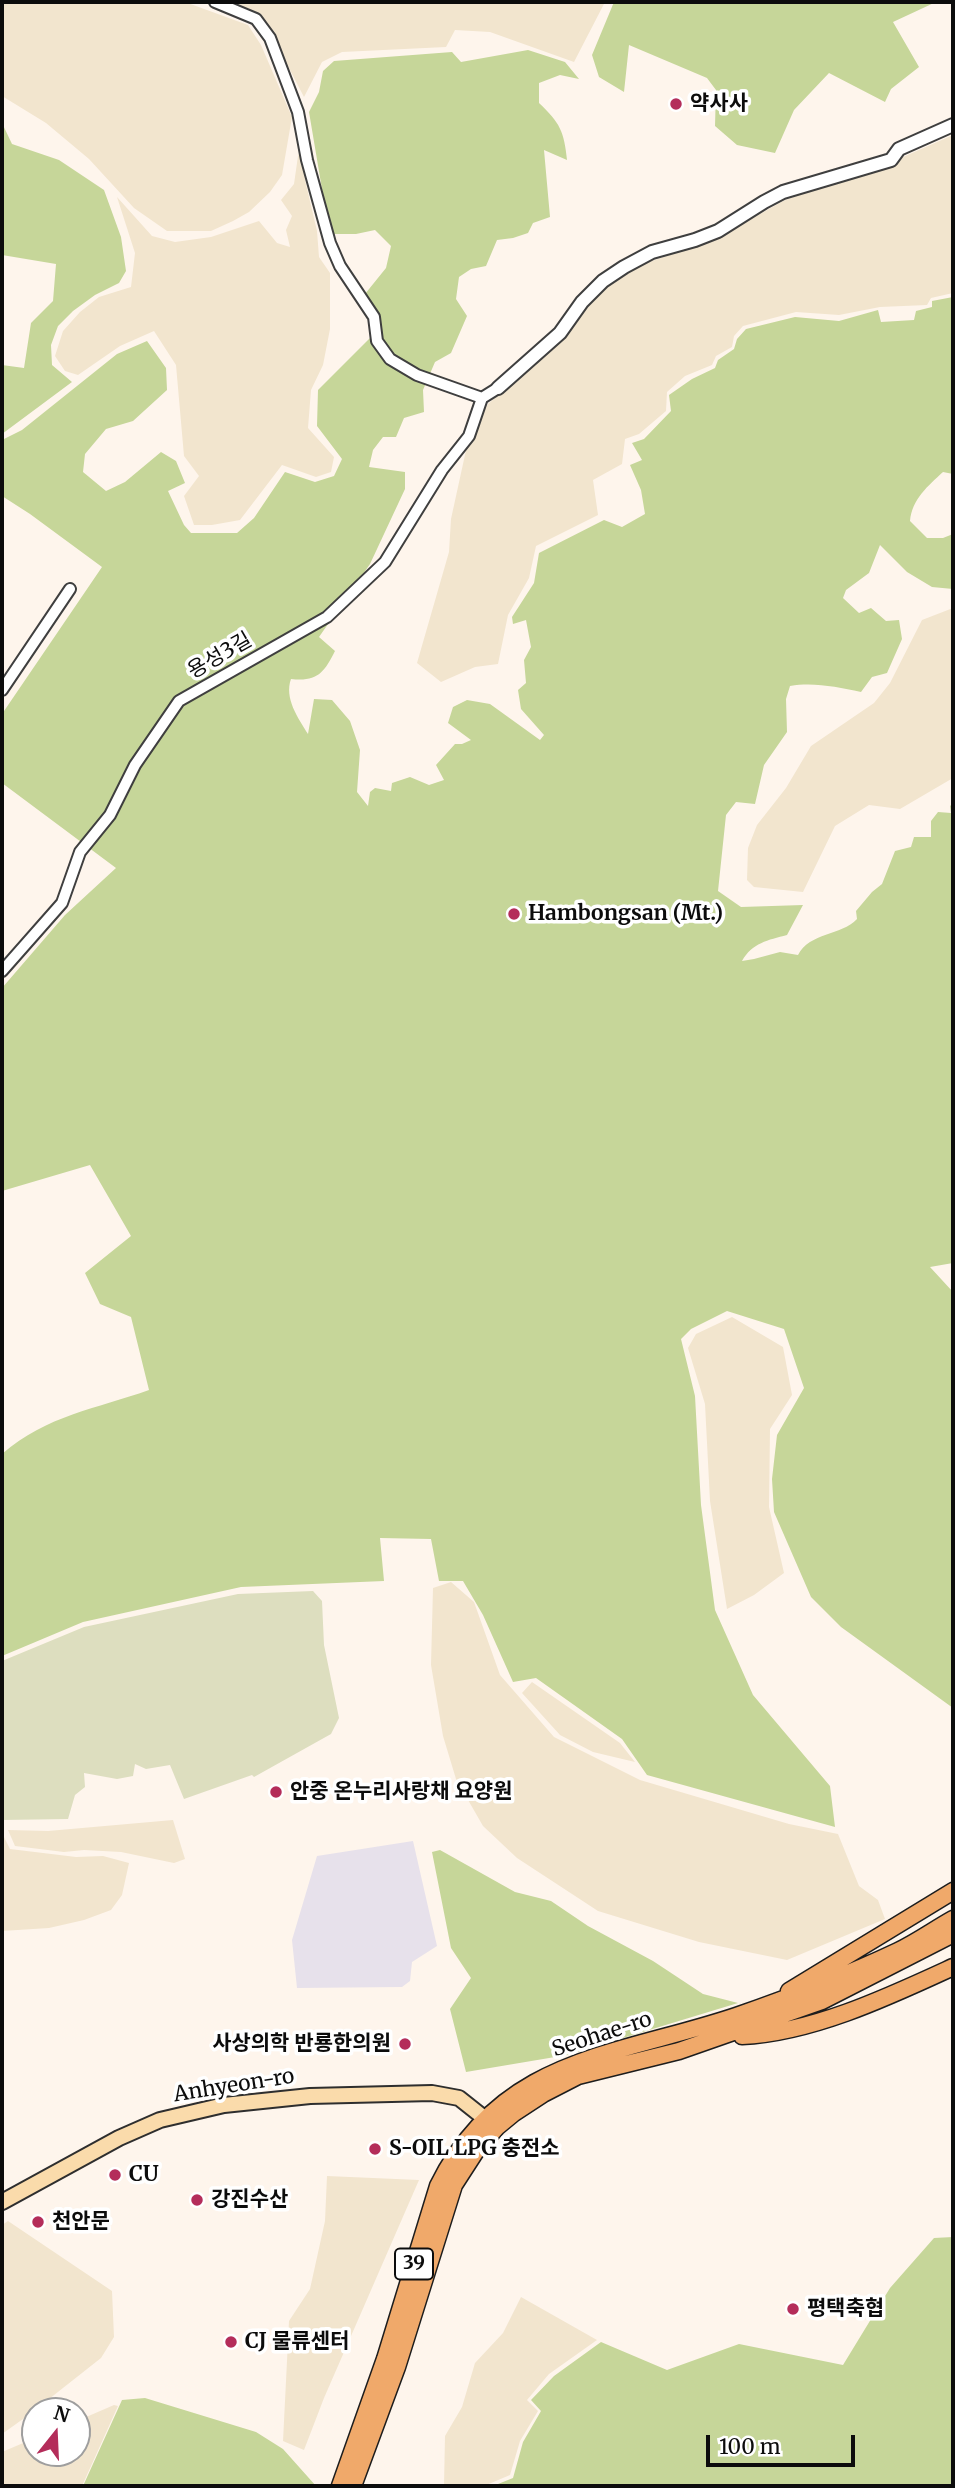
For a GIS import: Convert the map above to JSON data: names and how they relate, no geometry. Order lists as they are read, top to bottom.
{
  "streets": {
    "main road": ["Seohae-ro", "Anhyeon-ro", "39"],
    "street": ["용성3길"]
  },
  "crossings": [
    ["Seohae-ro", "Anhyeon-ro"]
  ],
  "places": [
    "약사사",
    "Hambongsan (Mt.)",
    "안중 온누리사랑채 요양원",
    "사상의학 반룡한의원",
    "S-OIL LPG 충전소",
    "CU",
    "강진수산",
    "천안문",
    "평택축협",
    "CJ 물류센터"
  ],
  "scale_bar": "100 m",
  "north": "top"
}
